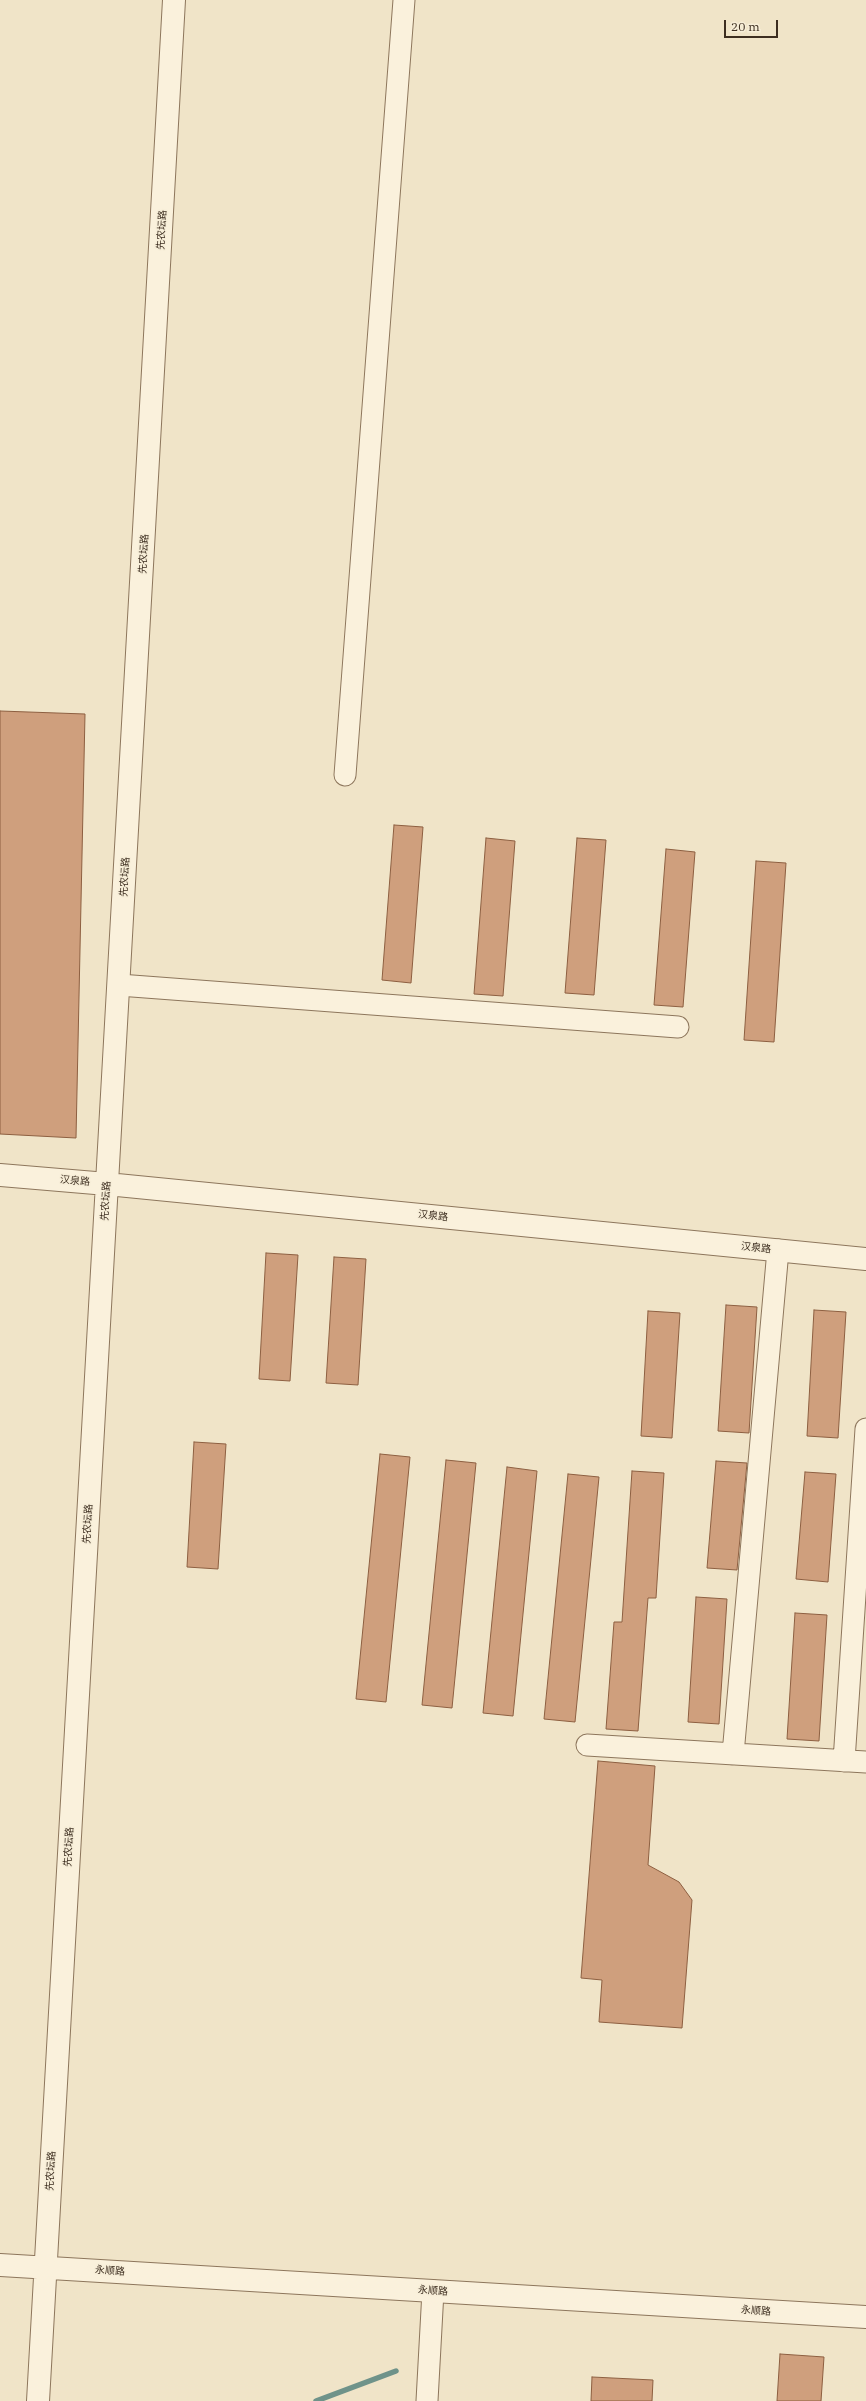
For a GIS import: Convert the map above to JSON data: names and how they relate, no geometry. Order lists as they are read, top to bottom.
{
  "streets": {
    "street": ["先农坛路", "汉泉路", "永顺路"]
  },
  "crossings": [
    ["先农坛路", "汉泉路"],
    ["先农坛路", "永顺路"]
  ],
  "scale_bar": "20 m"
}
